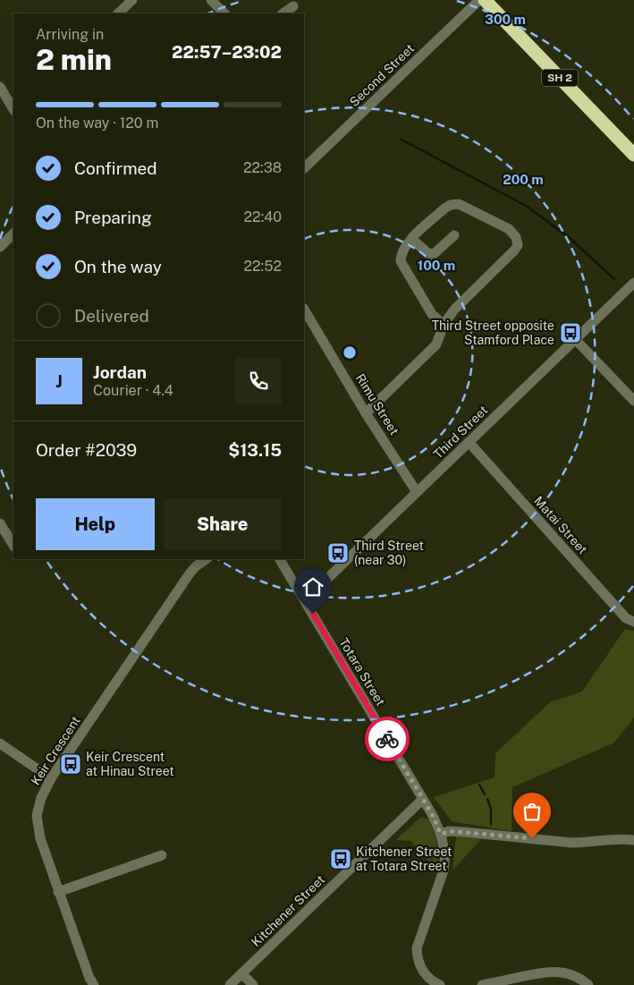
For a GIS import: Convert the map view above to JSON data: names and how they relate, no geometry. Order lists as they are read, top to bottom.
{
  "streets": {
    "highway": ["SH 2"],
    "street": [
      "Second Street",
      "Rimu Street",
      "Third Street",
      "Matai Street",
      "Totara Street",
      "Keir Crescent",
      "Kitchener Street"
    ]
  },
  "crossings": [
    ["Rimu Street", "Third Street"],
    ["Third Street", "Matai Street"],
    ["Third Street", "Totara Street"],
    ["Totara Street", "Kitchener Street"]
  ],
  "places": {
    "bus stop": [
      "Third Street opposite Stamford Place",
      "Third Street (near 30)",
      "Keir Crescent at Hinau Street",
      "Kitchener Street at Totara Street"
    ]
  },
  "page": {
    "heading": ["2 min", "Arriving in", "22:57–23:02"],
    "panel": [
      "Jordan",
      "Courier · 4.4",
      "Order #2039",
      "$13.15"
    ],
    "bar": "On the way · 120 m",
    "list": [
      ["Confirmed", "22:38"],
      ["Preparing", "22:40"],
      ["On the way", "22:52"],
      "Delivered"
    ],
    "round": "J",
    "buttons": ["Help", "Share"]
  },
  "rings": ["300 m", "200 m", "100 m"]
}
